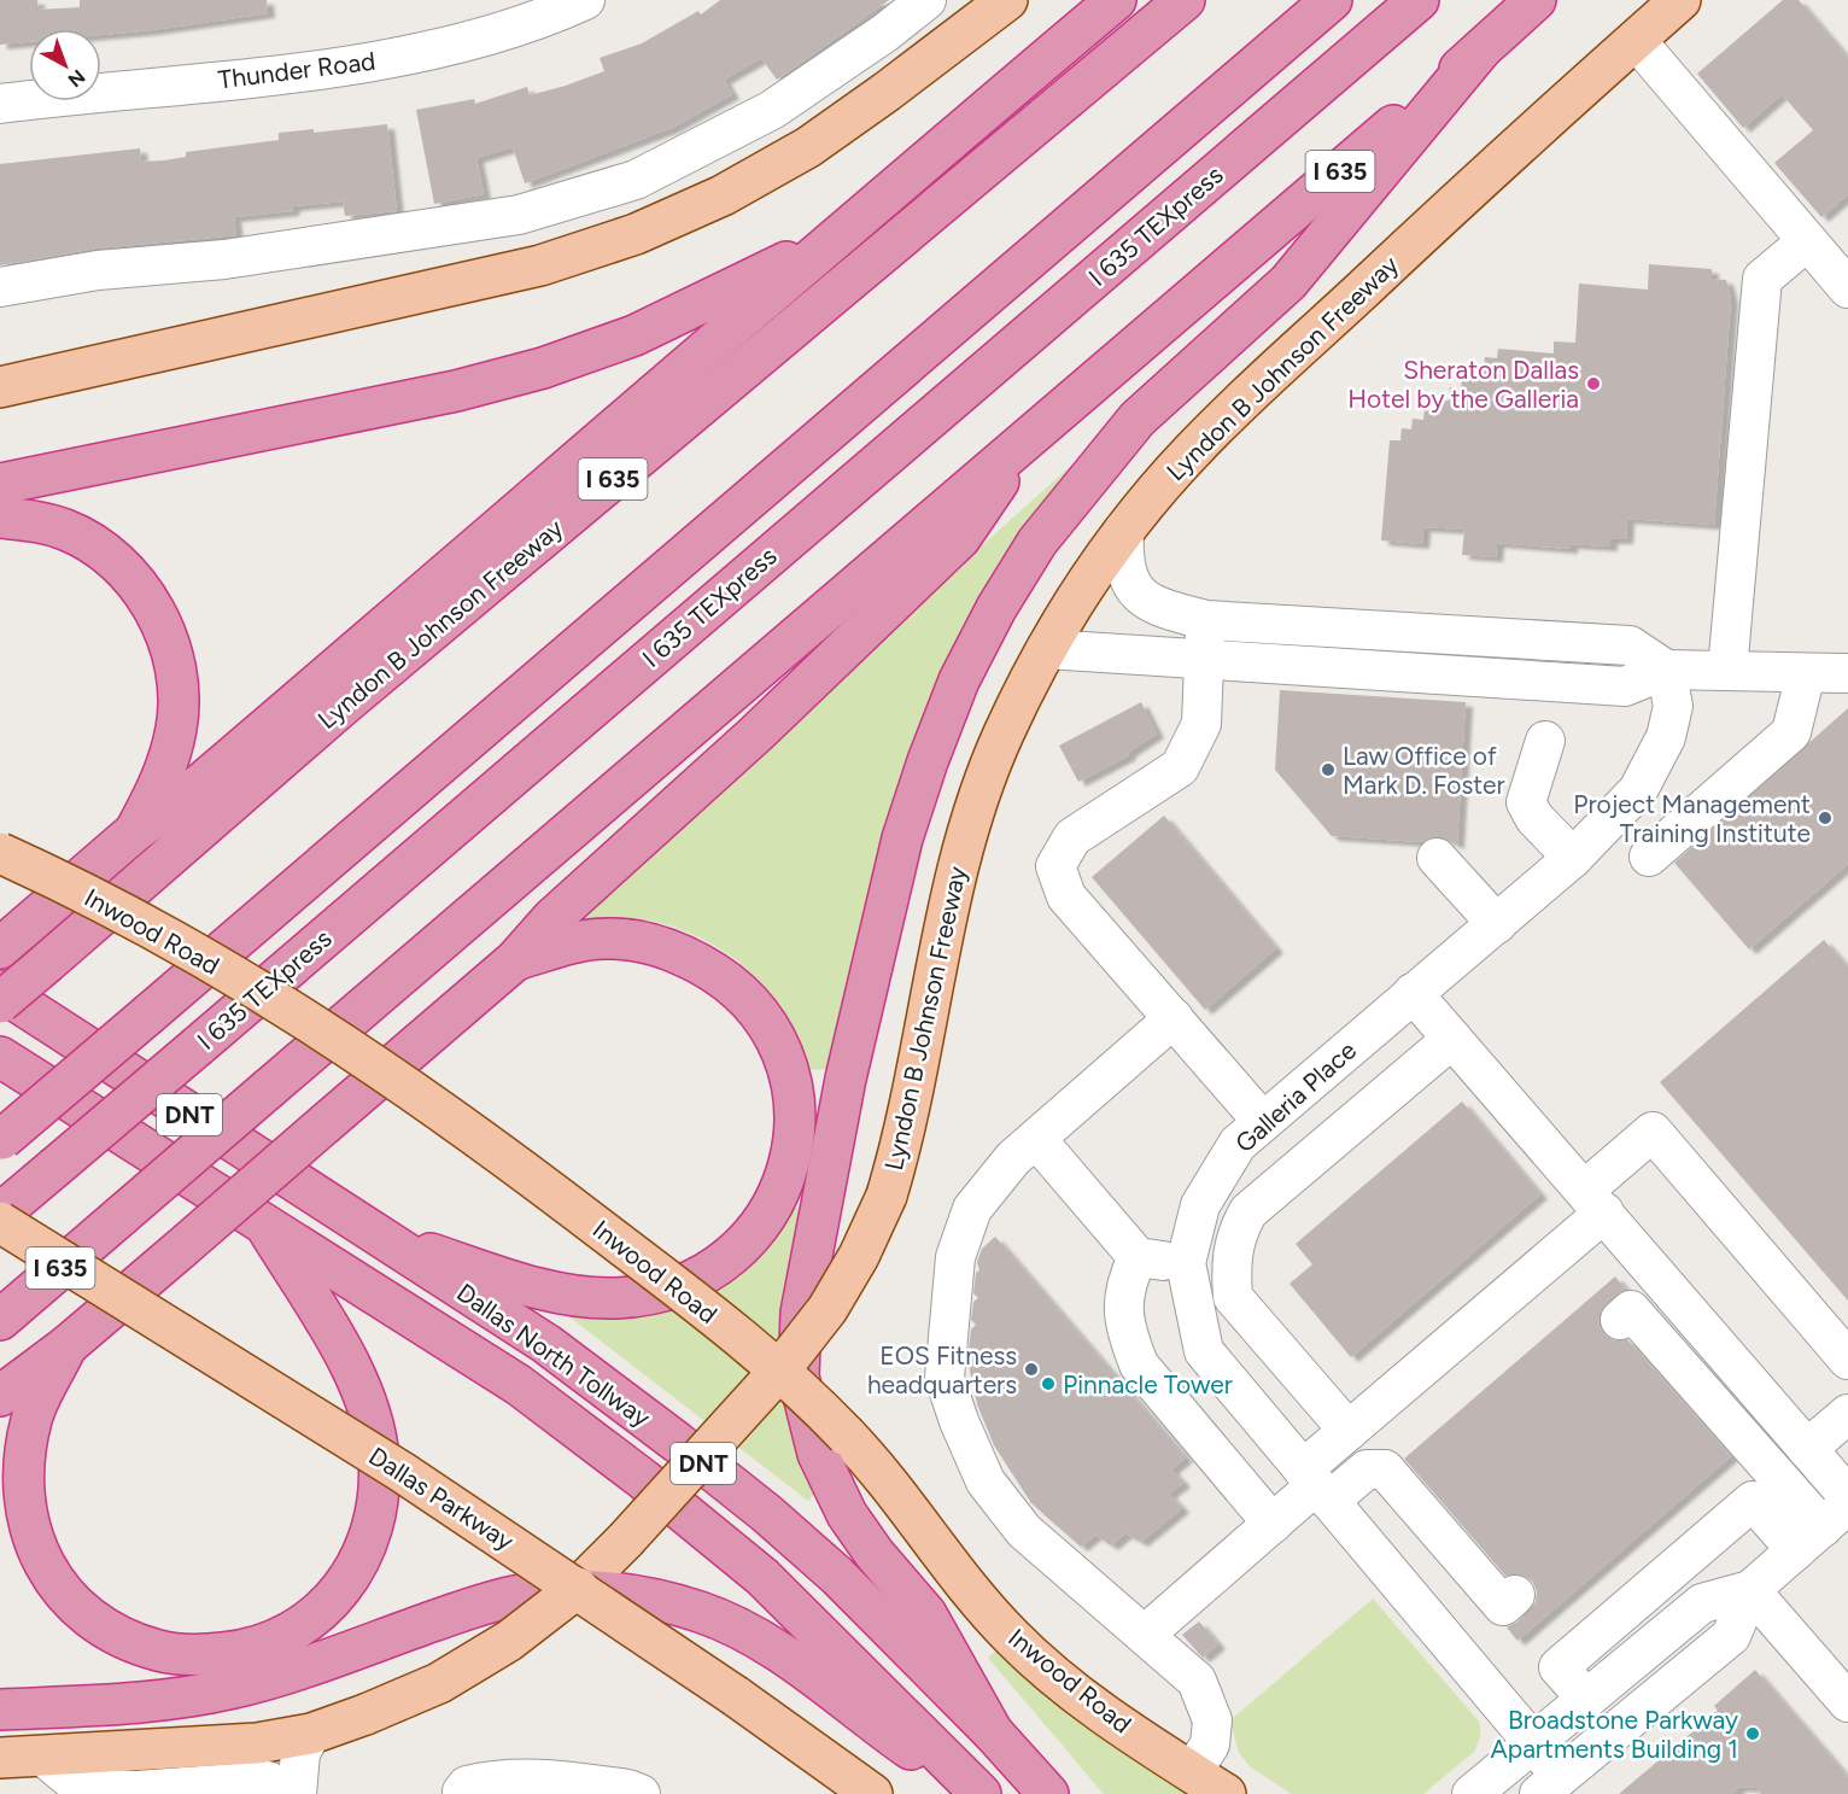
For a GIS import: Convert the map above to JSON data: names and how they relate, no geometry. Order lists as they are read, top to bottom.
{
  "streets": {
    "highway": [
      "I 635",
      "I 635 TEXpress",
      "Lyndon B Johnson Freeway",
      "DNT",
      "Dallas North Tollway"
    ],
    "main road": ["Inwood Road", "Dallas Parkway"],
    "street": ["Thunder Road", "Galleria Place"]
  },
  "crossings": [
    ["Lyndon B Johnson Freeway", "Inwood Road"],
    ["Lyndon B Johnson Freeway", "Dallas Parkway"]
  ],
  "places": [
    "Sheraton Dallas Hotel by the Galleria",
    "Law Office of Mark D. Foster",
    "Project Management Training Institute",
    "EOS Fitness headquarters",
    "Pinnacle Tower",
    "Broadstone Parkway Apartments Building 1"
  ],
  "north": "bottom right"
}
